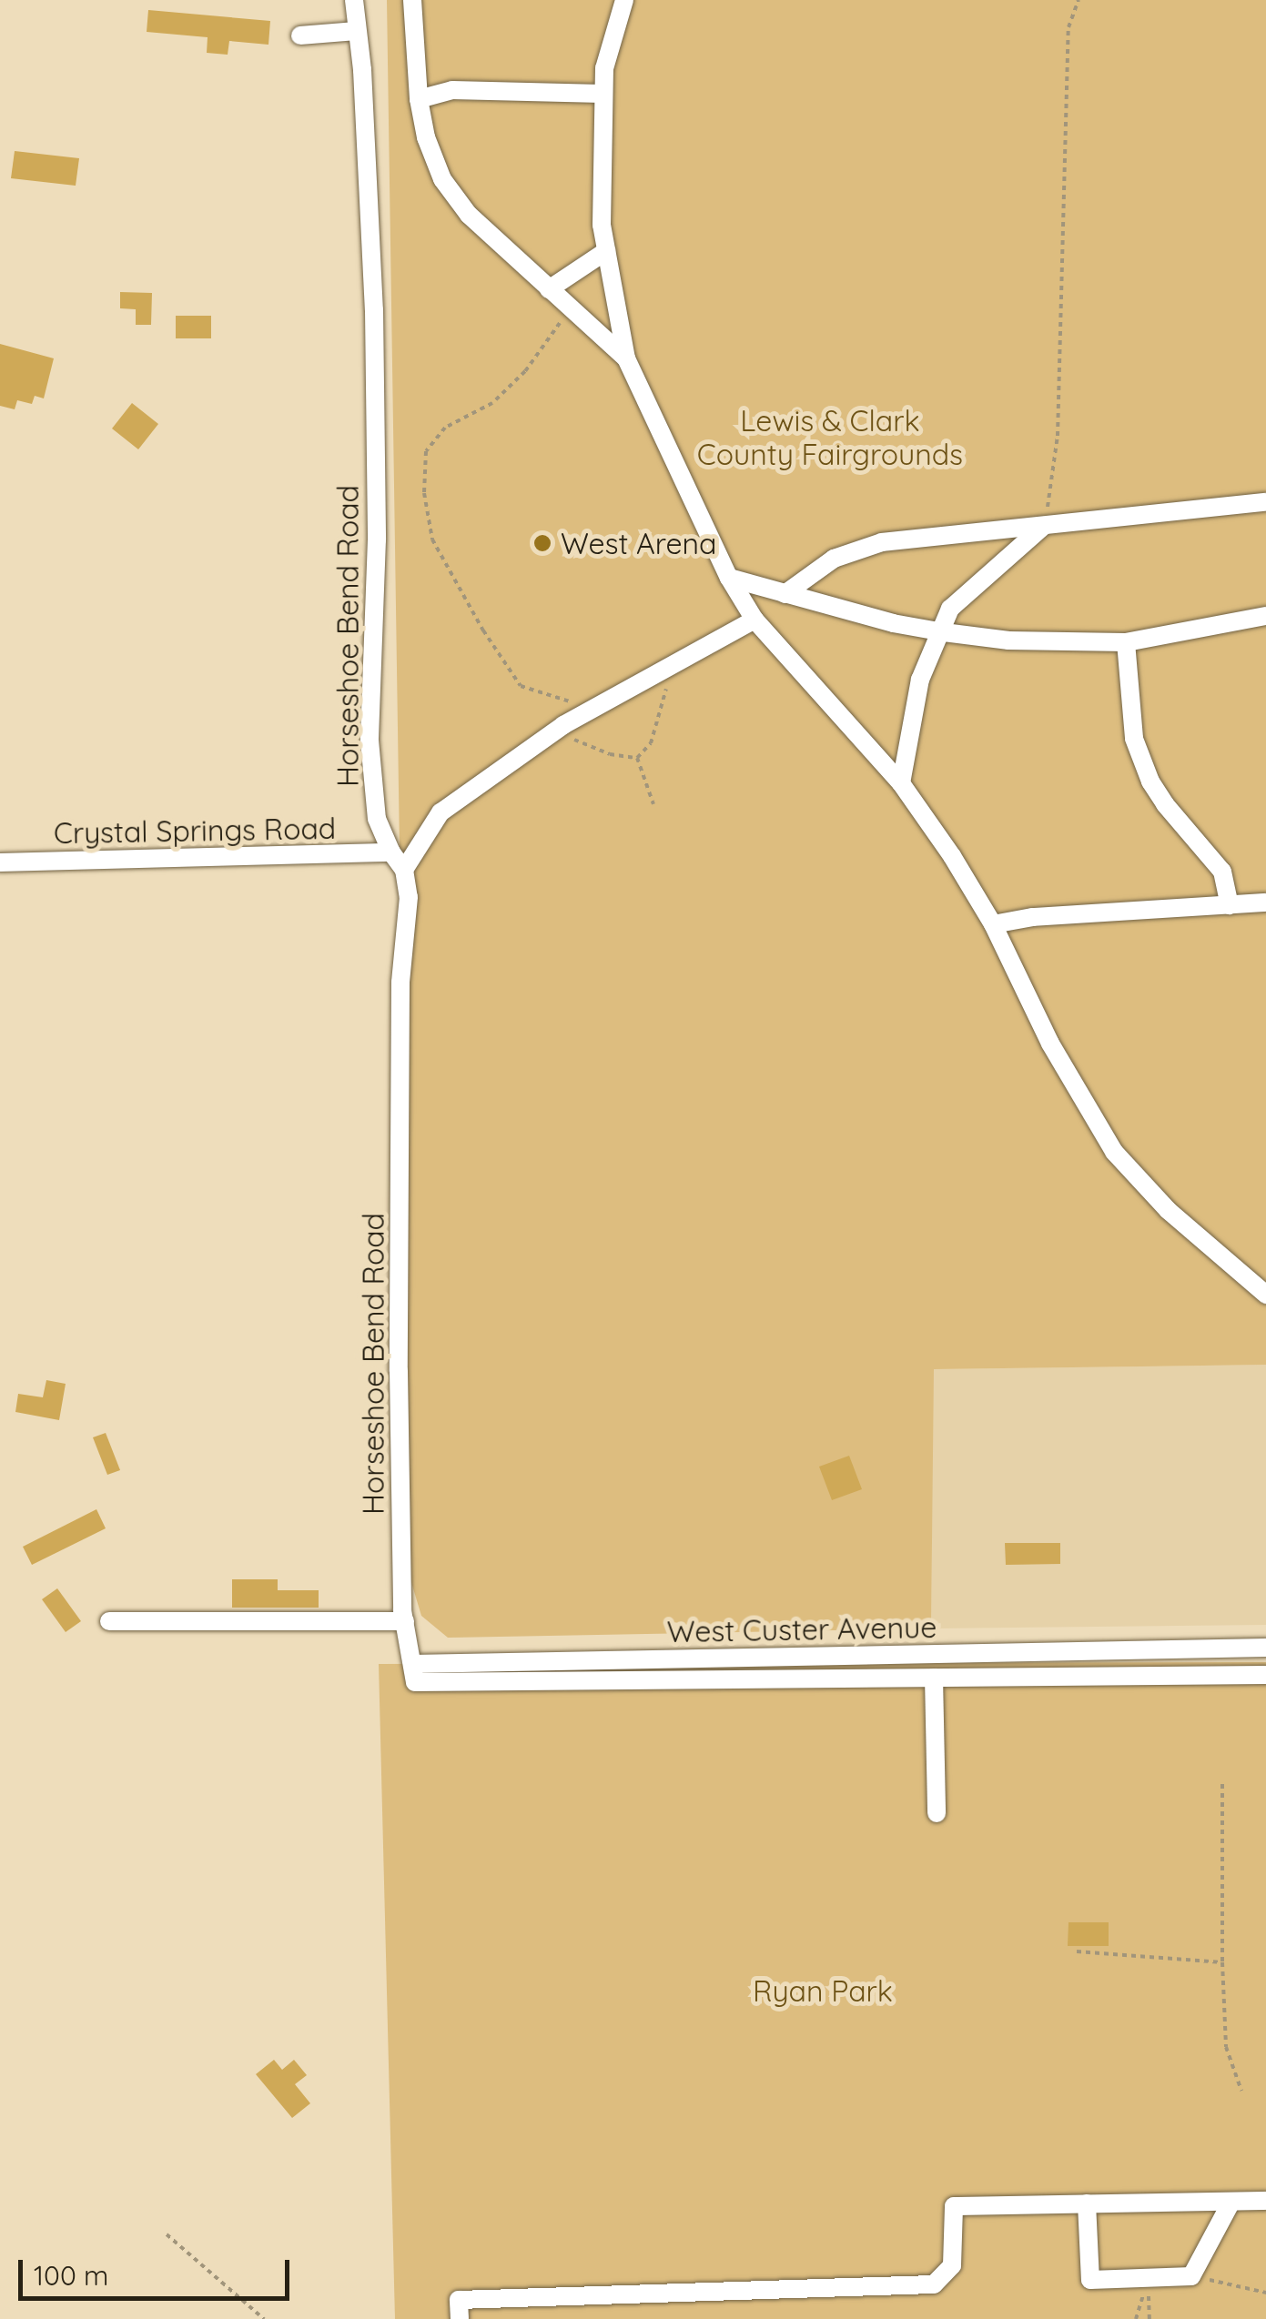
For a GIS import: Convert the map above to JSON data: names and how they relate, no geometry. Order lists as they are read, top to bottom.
{
  "streets": {
    "street": ["Horseshoe Bend Road", "Crystal Springs Road", "West Custer Avenue"]
  },
  "crossings": [
    ["Horseshoe Bend Road", "Crystal Springs Road"]
  ],
  "parks": ["Lewis & Clark County Fairgrounds", "Ryan Park"],
  "places": ["West Arena"],
  "scale_bar": "100 m"
}
